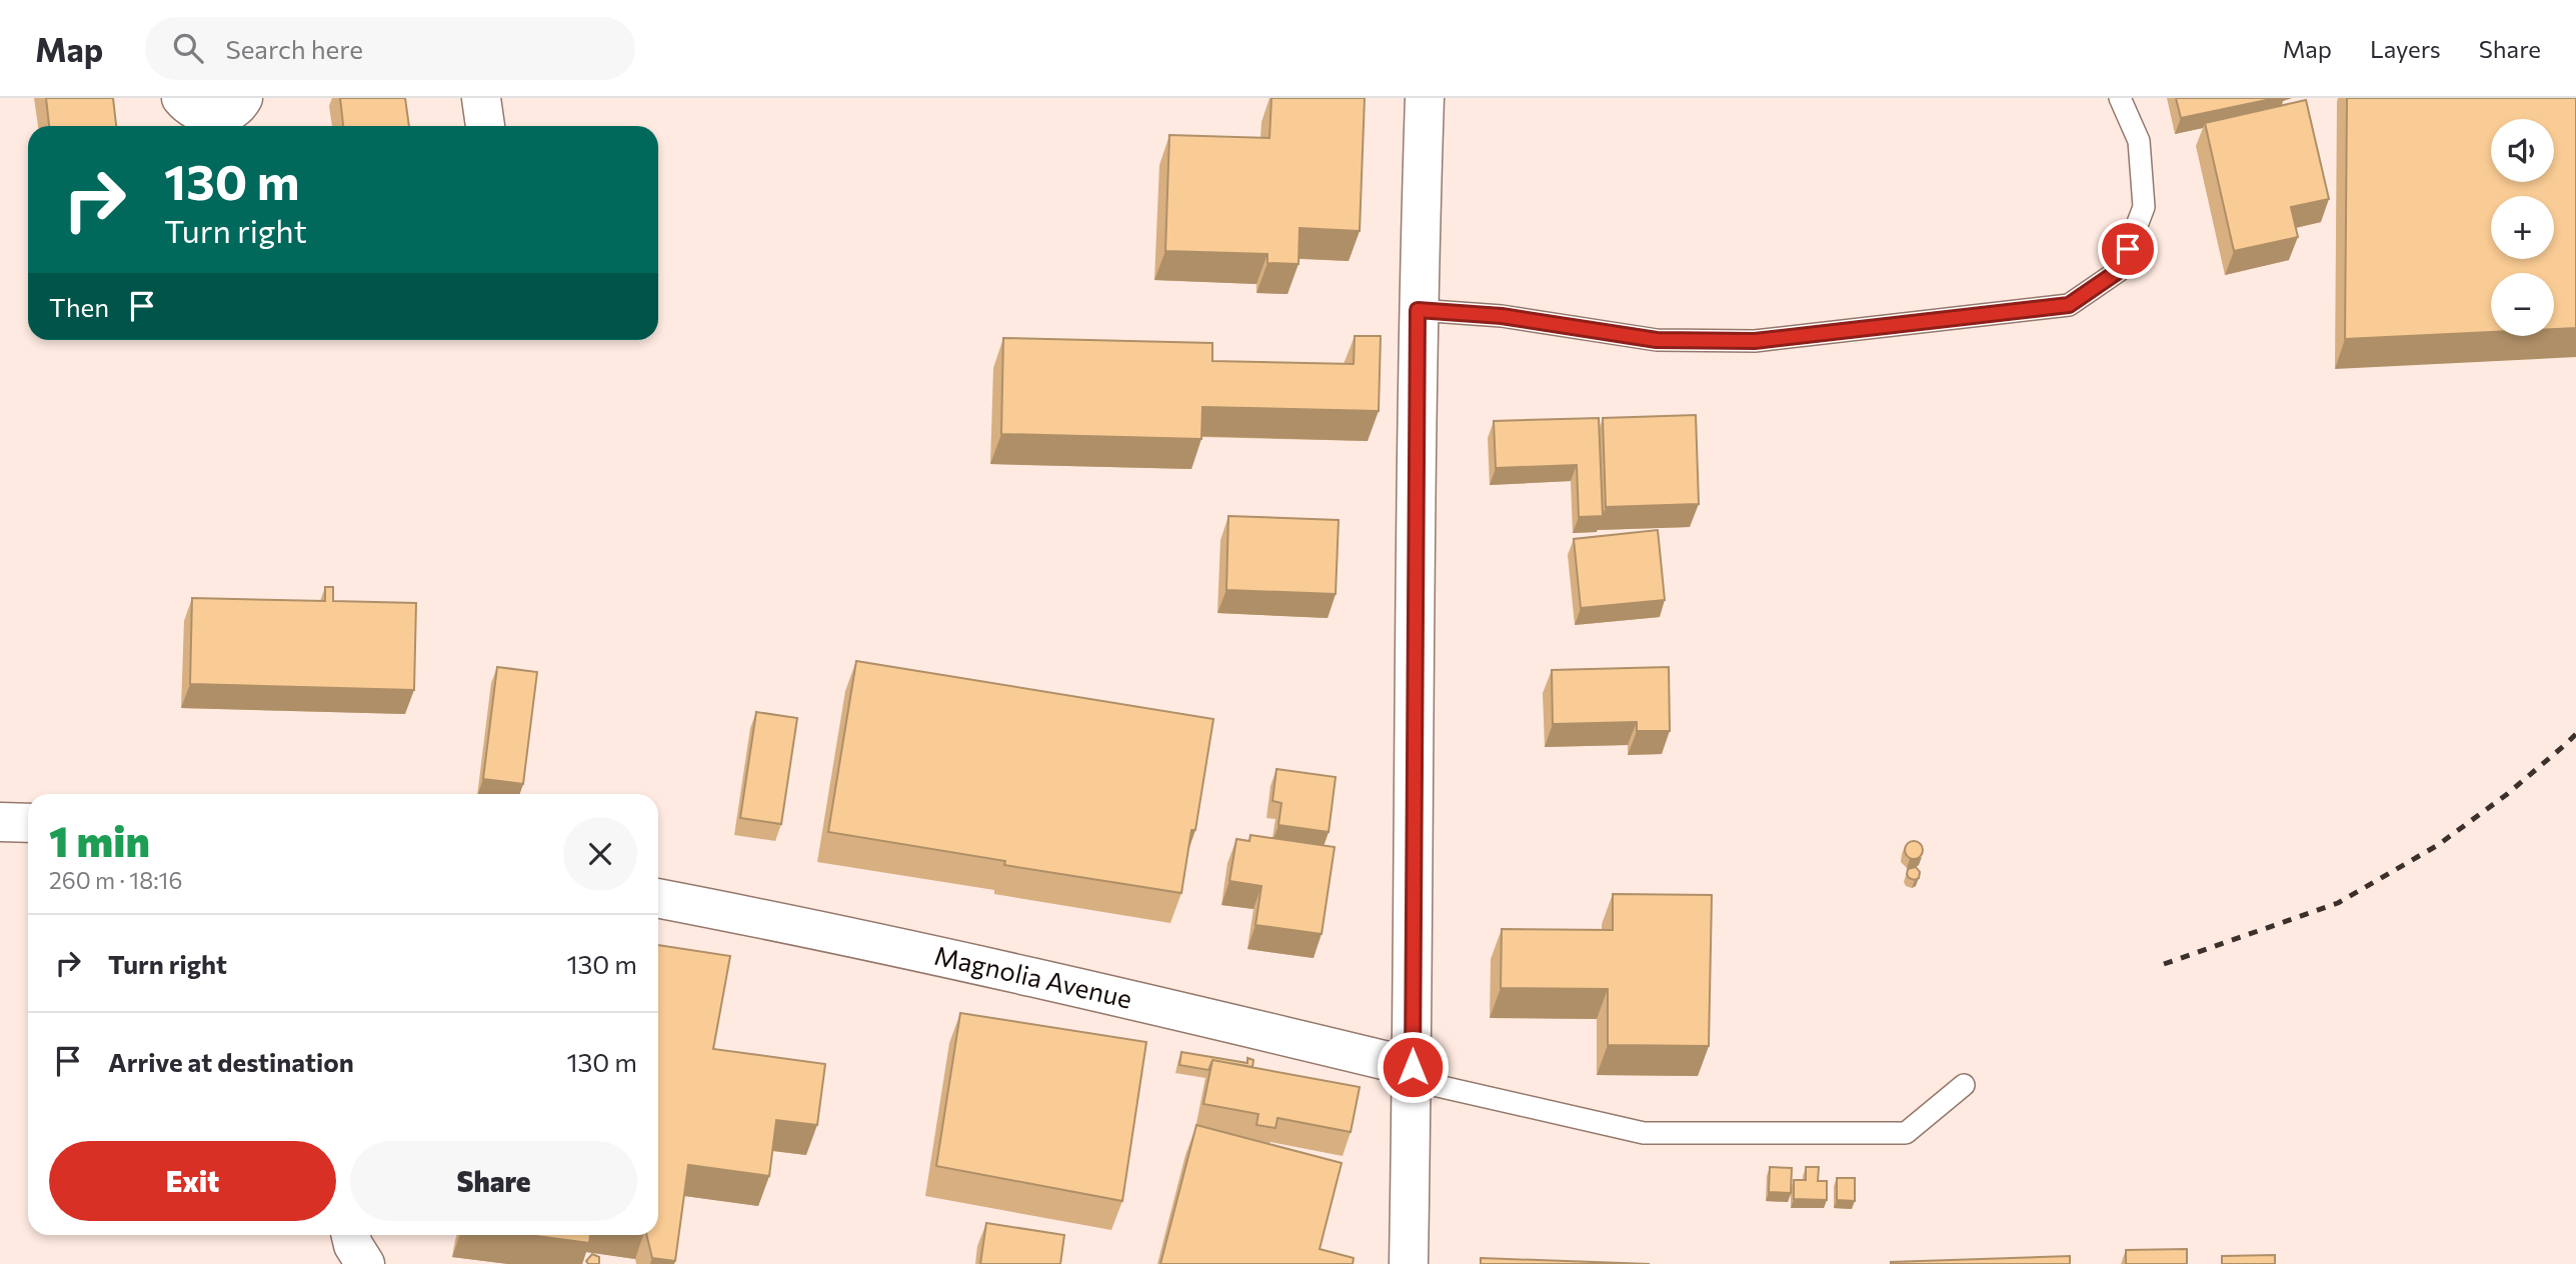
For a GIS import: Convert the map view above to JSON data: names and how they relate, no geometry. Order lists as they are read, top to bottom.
{
  "streets": {
    "street": ["Magnolia Avenue"]
  },
  "page": {
    "header": "Map",
    "search": "Search here",
    "nav": ["Map", "Layers", "Share"],
    "map_buttons": ["+", "−"],
    "turn": ["130 m", "Turn right"],
    "then": "Then",
    "heading": ["1 min", "260 m · 18:16"],
    "list": [
      {
        "name": "Turn right",
        "value": "130 m"
      },
      {
        "name": "Arrive at destination",
        "value": "130 m"
      }
    ],
    "buttons": ["Exit", "Share"]
  }
}
